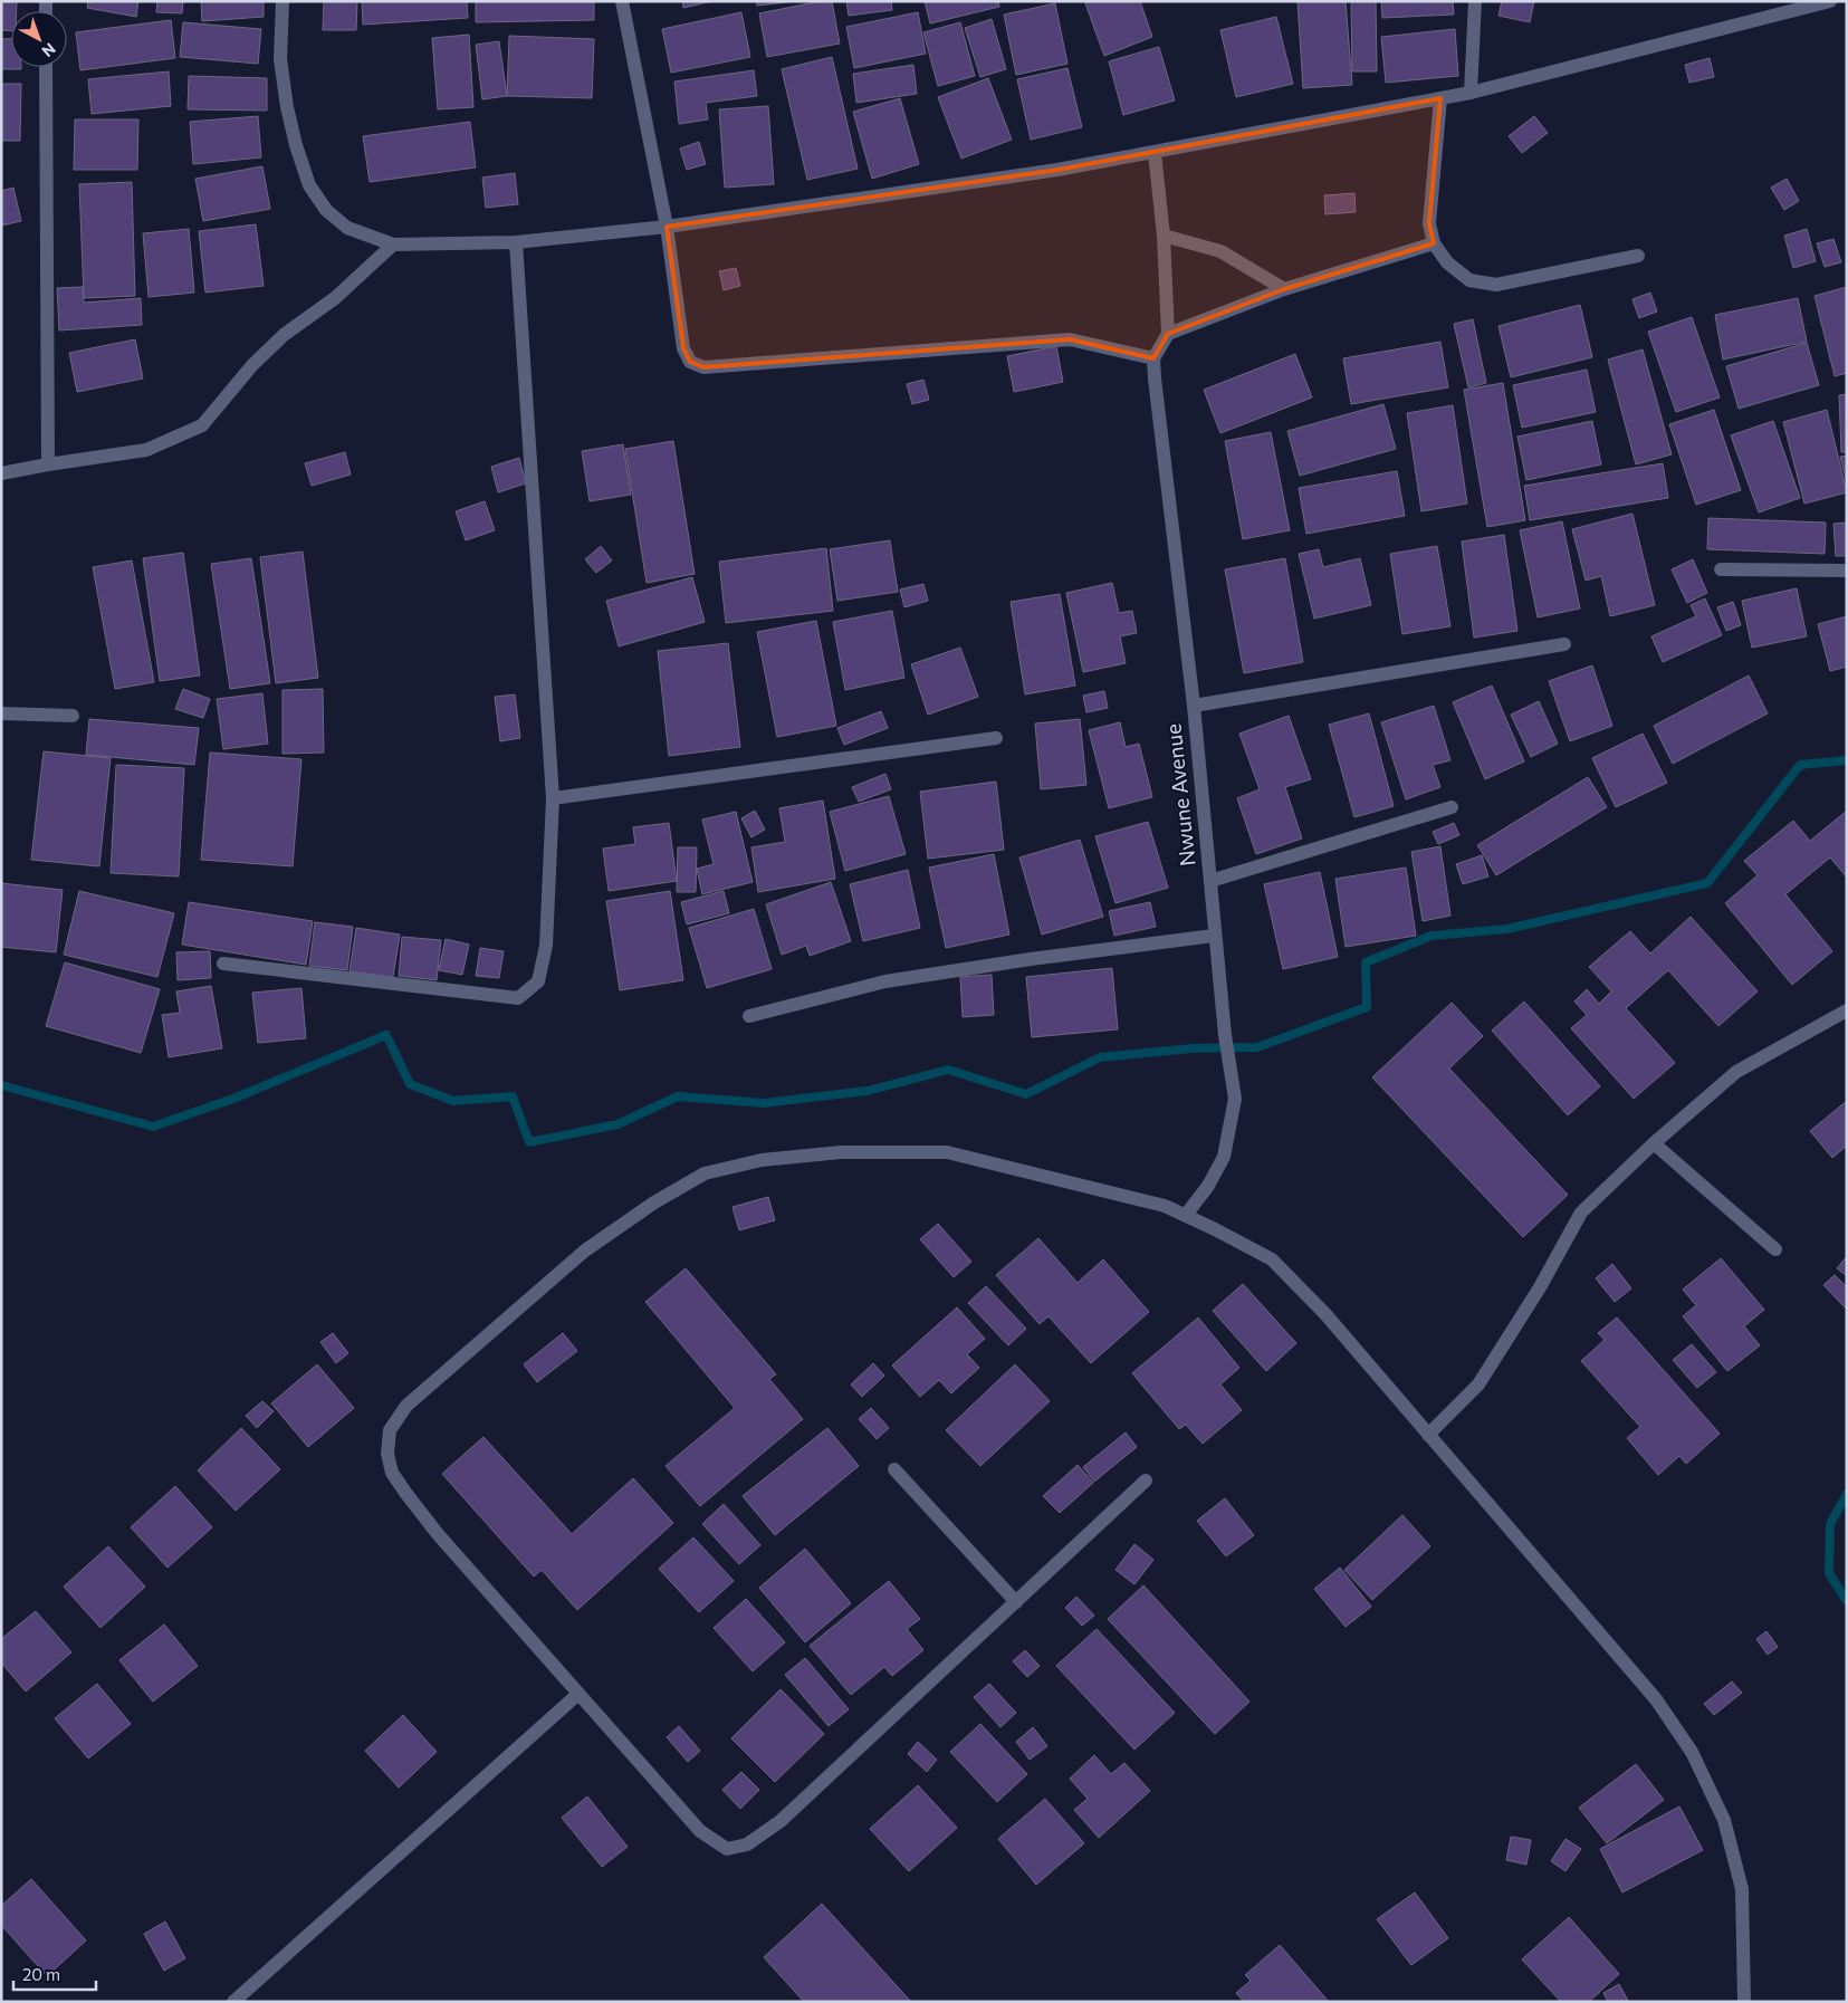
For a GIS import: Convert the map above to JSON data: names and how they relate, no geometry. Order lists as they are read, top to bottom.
{
  "streets": {
    "street": ["Nwune Avenue"]
  },
  "scale_bar": "20 m",
  "north": "bottom right"
}
